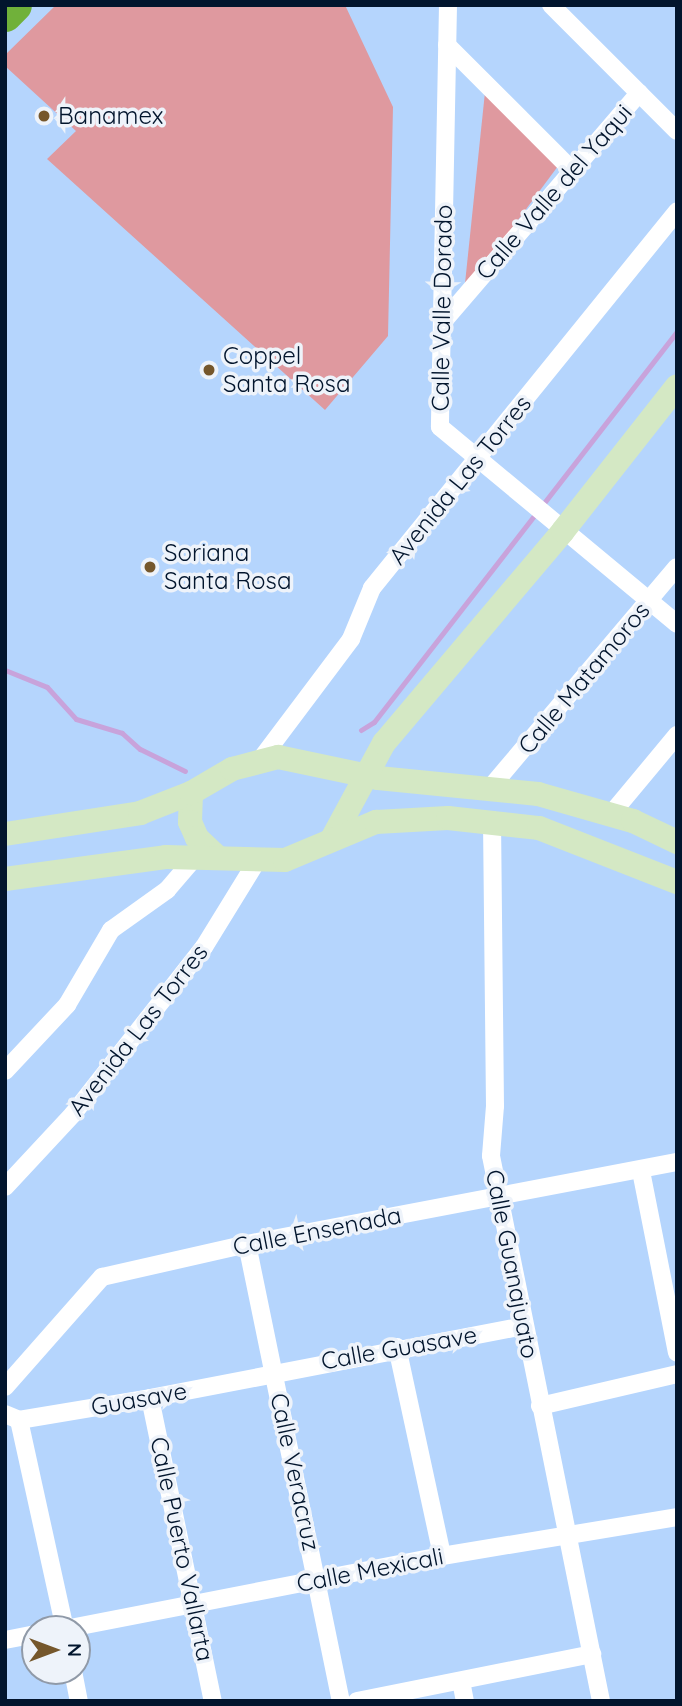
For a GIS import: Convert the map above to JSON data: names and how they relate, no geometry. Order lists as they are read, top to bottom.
{
  "streets": {
    "street": [
      "Calle Valle del Yaqui",
      "Calle Valle Dorado",
      "Avenida Las Torres",
      "Calle Matamoros",
      "Calle Ensenada",
      "Calle Guanajuato",
      "Calle Guasave",
      "Guasave",
      "Calle Veracruz",
      "Calle Puerto Vallarta",
      "Calle Mexicali"
    ]
  },
  "crossings": [
    ["Calle Valle del Yaqui", "Calle Valle Dorado"],
    ["Calle Valle Dorado", "Avenida Las Torres"],
    ["Calle Valle Dorado", "Calle Matamoros"],
    ["Calle Ensenada", "Calle Guanajuato"],
    ["Calle Ensenada", "Calle Veracruz"],
    ["Calle Guanajuato", "Calle Guasave"],
    ["Calle Guanajuato", "Calle Mexicali"],
    ["Calle Guasave", "Guasave"],
    ["Calle Guasave", "Calle Veracruz"],
    ["Guasave", "Calle Veracruz"],
    ["Guasave", "Calle Puerto Vallarta"],
    ["Calle Veracruz", "Calle Mexicali"],
    ["Calle Puerto Vallarta", "Calle Mexicali"]
  ],
  "places": ["Banamex", "Coppel Santa Rosa", "Soriana Santa Rosa"],
  "north": "right"
}
